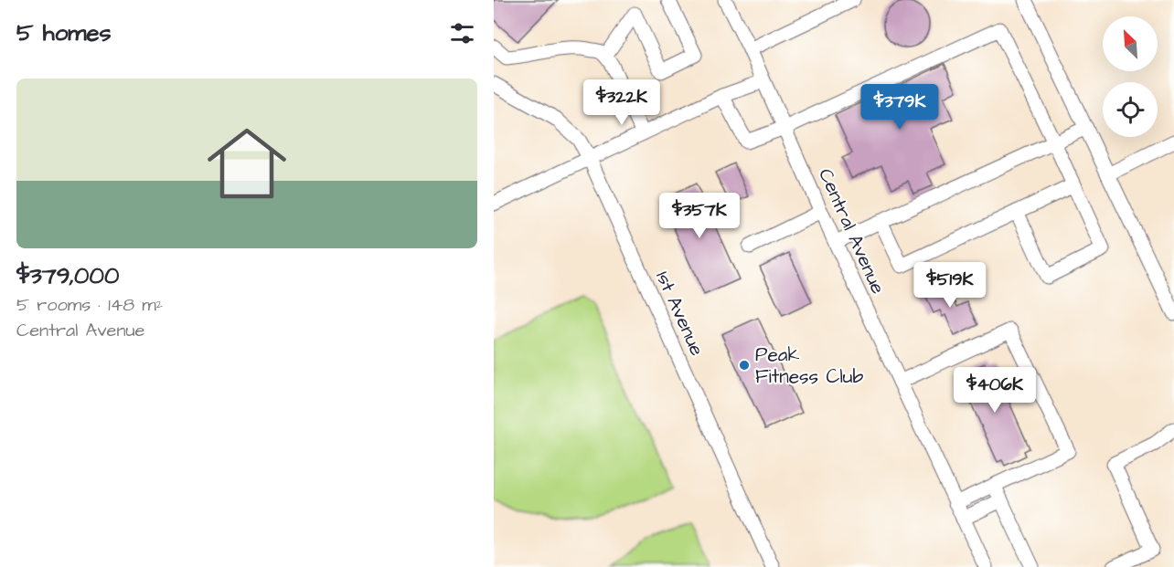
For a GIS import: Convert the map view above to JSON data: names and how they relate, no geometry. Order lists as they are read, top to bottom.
{
  "streets": {
    "street": ["Central Avenue", "1st Avenue"]
  },
  "places": ["Peak Fitness Club"],
  "north": "top left",
  "page": {
    "heading": "5 homes",
    "list": [
      {
        "name": "$379,000",
        "note": "5 rooms · 148 m² · Central Avenue"
      }
    ],
    "price": [
      "$322K",
      "$379K",
      "$357K",
      "$519K",
      "$406K"
    ]
  }
}
